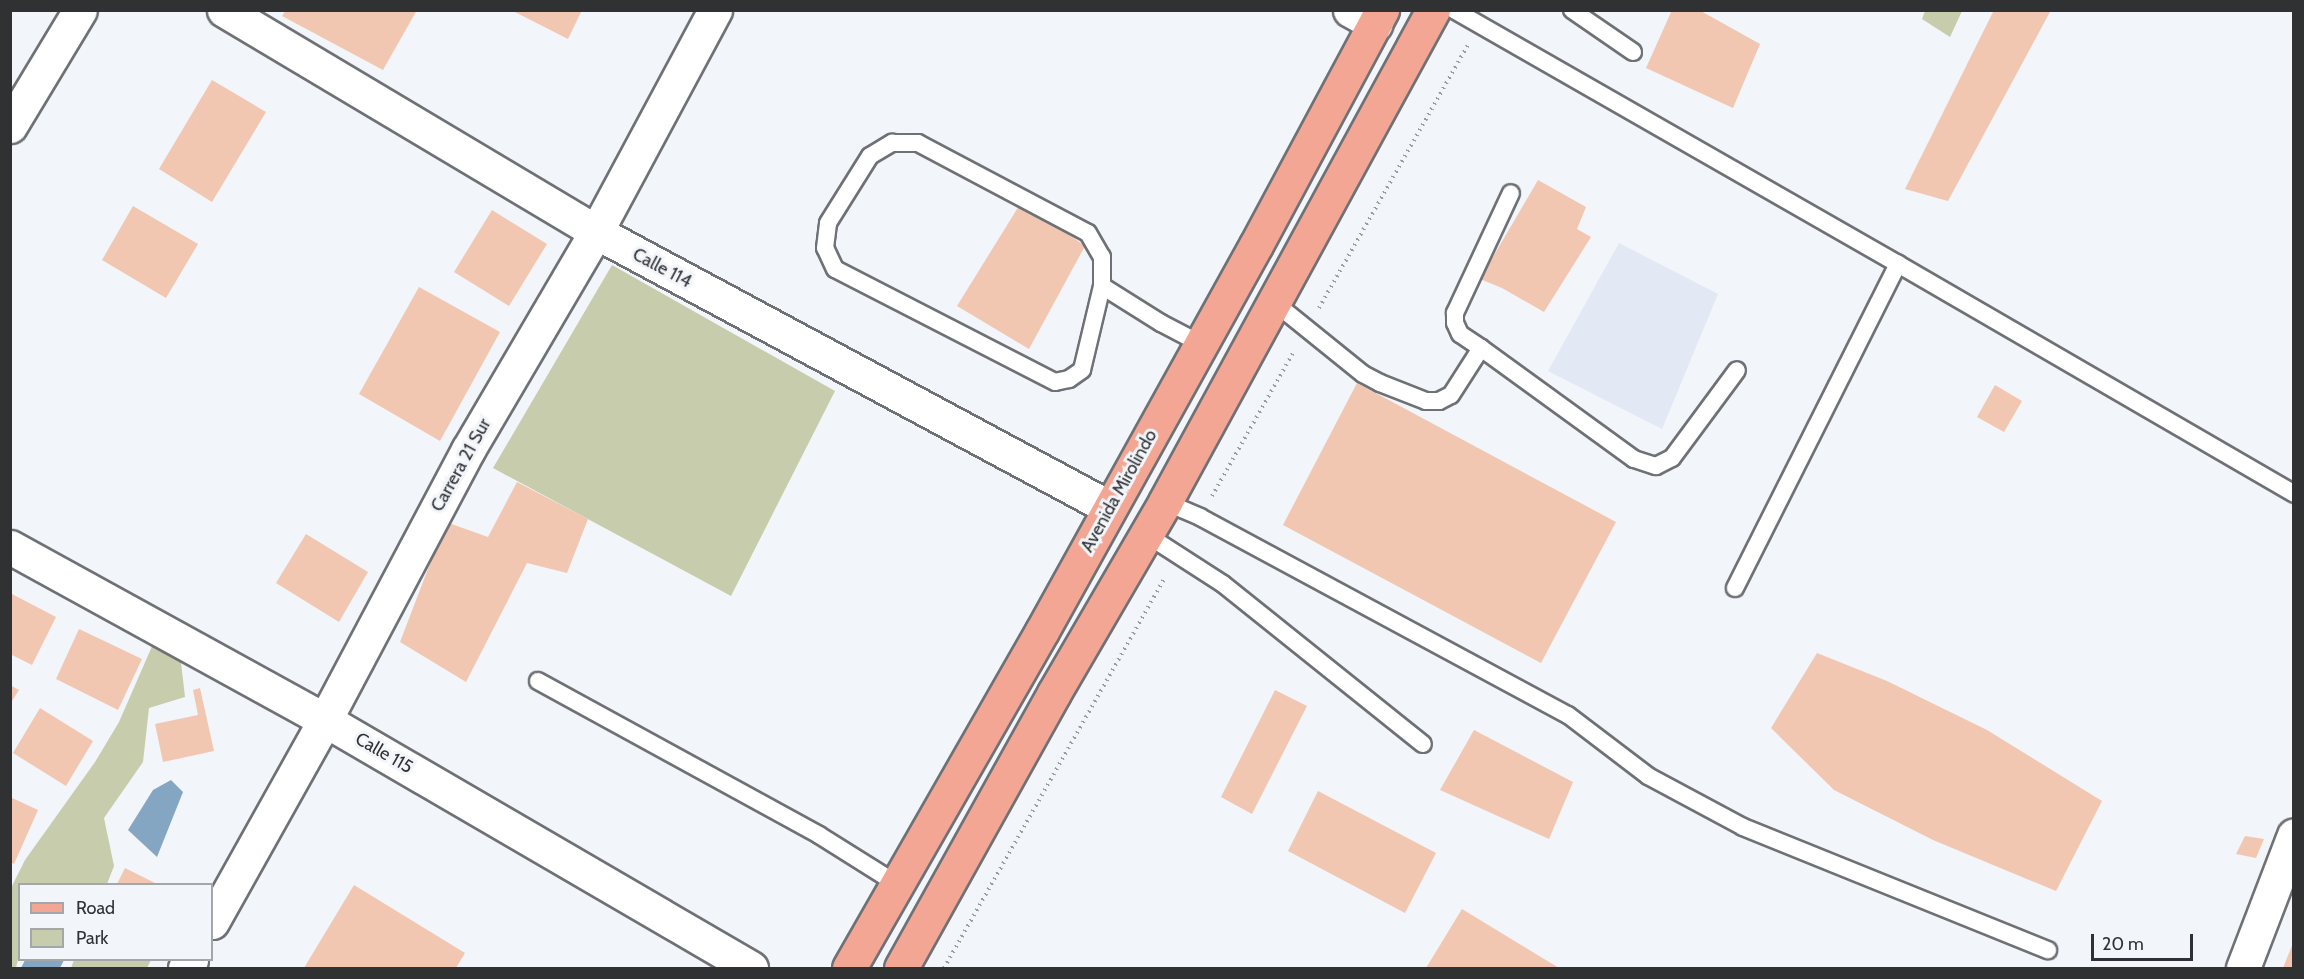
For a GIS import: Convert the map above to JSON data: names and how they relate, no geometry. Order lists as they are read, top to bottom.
{
  "streets": {
    "main road": ["Avenida Mirolindo"],
    "street": ["Calle 114", "Carrera 21 Sur", "Calle 115"]
  },
  "crossings": [
    ["Calle 114", "Carrera 21 Sur"],
    ["Calle 114", "Avenida Mirolindo"],
    ["Carrera 21 Sur", "Calle 115"]
  ],
  "legend": ["Road", "Park"],
  "scale_bar": "20 m"
}
